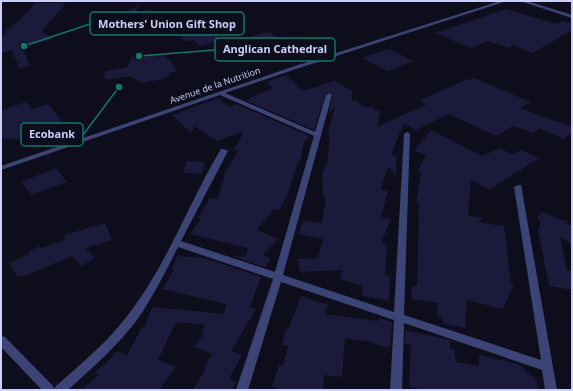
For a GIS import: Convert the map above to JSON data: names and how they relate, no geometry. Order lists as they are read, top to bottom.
{
  "streets": {
    "street": ["Avenue de la Nutrition"]
  },
  "places": ["Mothers' Union Gift Shop", "Anglican Cathedral", "Ecobank"]
}
